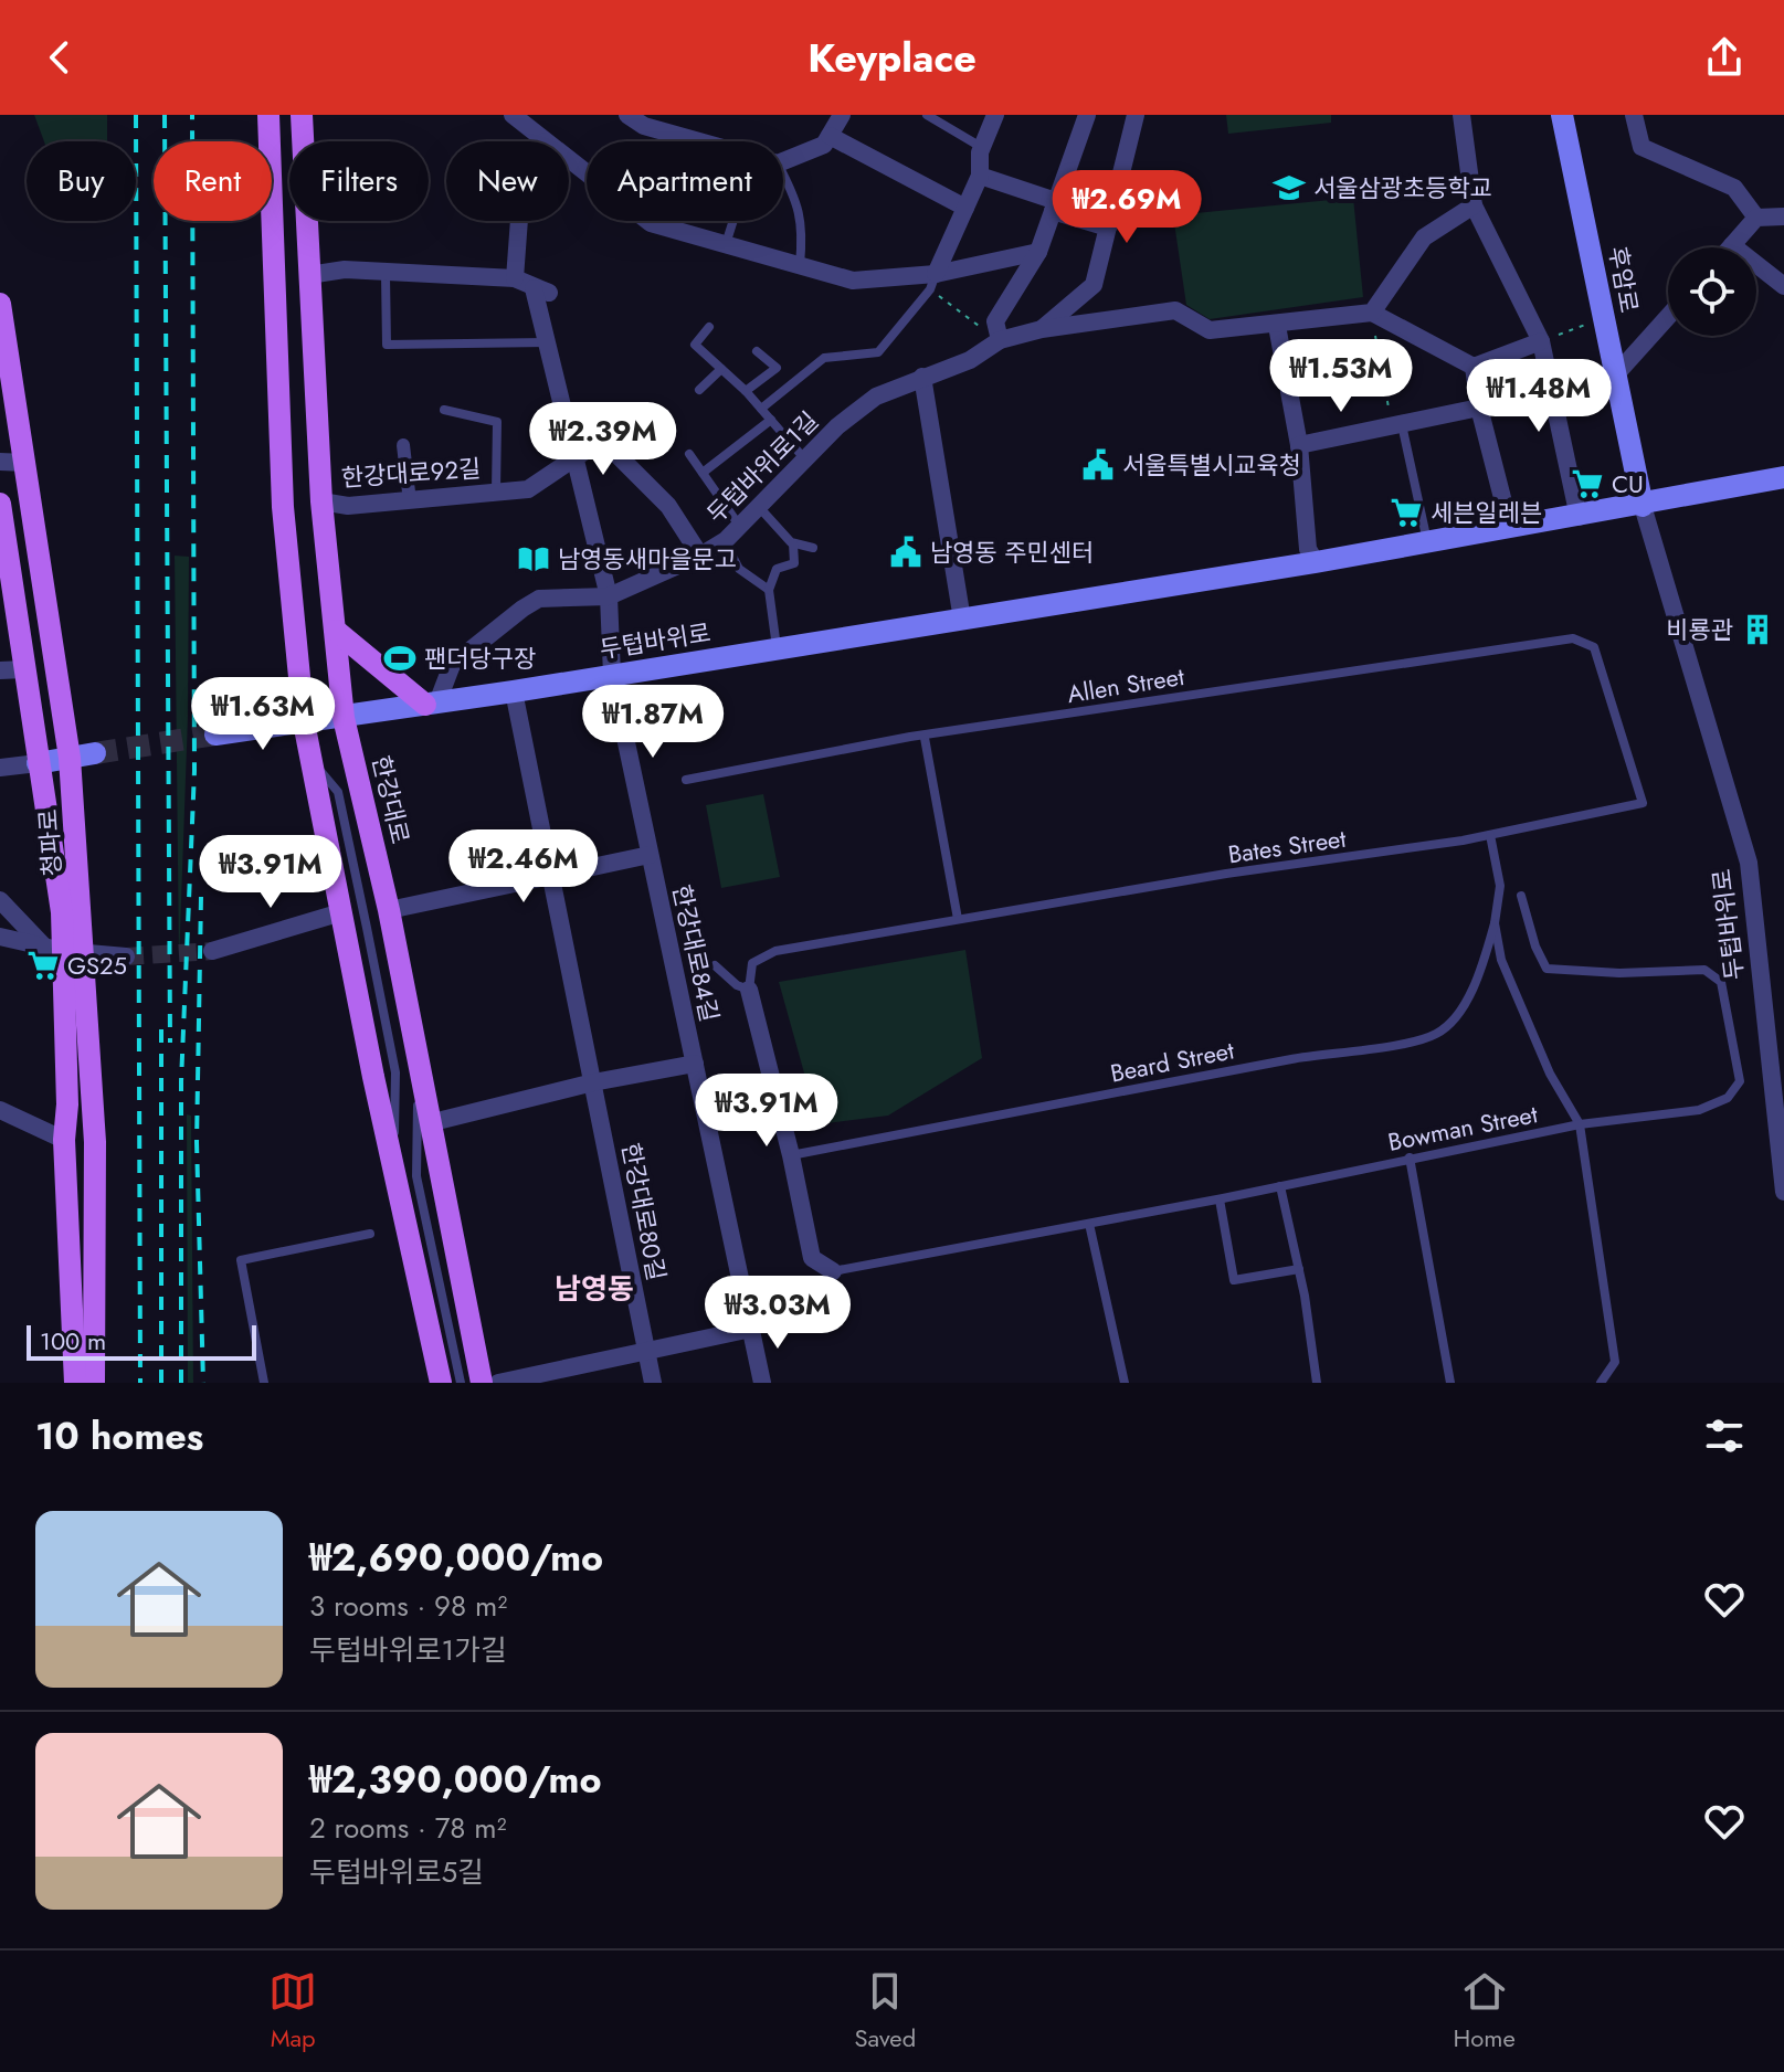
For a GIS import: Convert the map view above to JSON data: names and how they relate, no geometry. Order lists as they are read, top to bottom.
{
  "streets": {
    "main road": [
      "후암로",
      "두텁바위로",
      "한강대로",
      "청파로"
    ],
    "street": [
      "두텁바위로1길",
      "한강대로92길",
      "한강대로84길",
      "한강대로80길"
    ],
    "lane": [
      "Allen Street",
      "Bates Street",
      "Beard Street",
      "Bowman Street"
    ]
  },
  "crossings": [
    ["후암로", "두텁바위로"],
    ["두텁바위로1길", "한강대로92길"],
    ["두텁바위로1길", "두텁바위로"],
    ["두텁바위로1길", "한강대로84길"],
    ["한강대로92길", "한강대로"],
    ["한강대로92길", "한강대로84길"],
    ["두텁바위로", "한강대로"],
    ["두텁바위로", "한강대로84길"],
    ["Allen Street", "Bates Street"]
  ],
  "districts": ["남영동"],
  "places": {
    "school or university": ["서울삼광초등학교"],
    "public building": ["서울특별시교육청", "남영동 주민센터"],
    "supermarket": ["CU", "세븐일레븐", "GS25"],
    "library": ["남영동새마을문고"],
    "building": ["비룡관"],
    "sports": ["팬더당구장"]
  },
  "scale_bar": "100 m",
  "page": {
    "header": "Keyplace",
    "chip": [
      "Buy",
      "Rent",
      "Filters",
      "New",
      "Apartment"
    ],
    "price": [
      "₩2.69M",
      "₩1.53M",
      "₩1.48M",
      "₩2.39M",
      "₩1.63M",
      "₩1.87M",
      "₩2.46M",
      "₩3.91M",
      "₩3.91M",
      "₩3.03M"
    ],
    "scale": "100 m",
    "heading": "10 homes",
    "list": [
      {
        "name": "₩2,690,000/mo",
        "note": "3 rooms · 98 m² · 두텁바위로1가길"
      },
      {
        "name": "₩2,390,000/mo",
        "note": "2 rooms · 78 m² · 두텁바위로5길"
      }
    ],
    "tabs": ["Map", "Saved", "Home"]
  }
}
